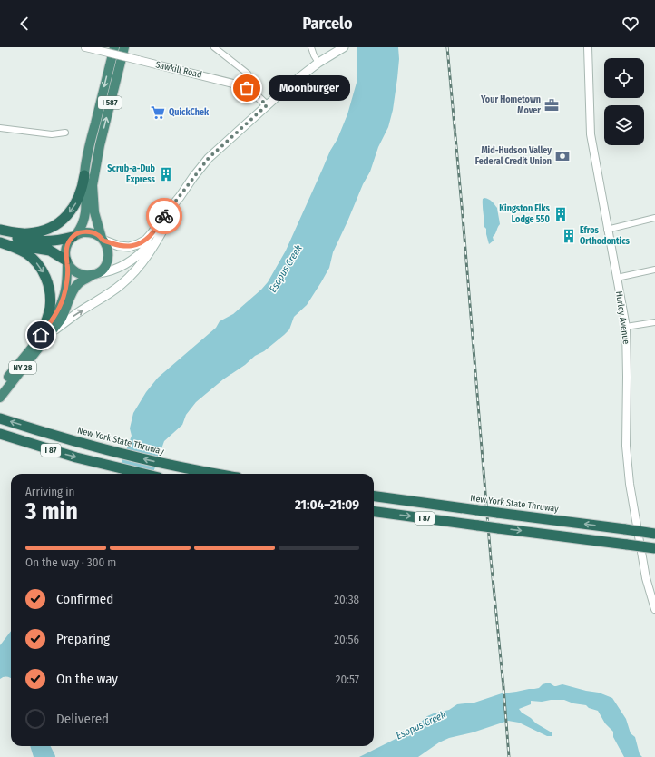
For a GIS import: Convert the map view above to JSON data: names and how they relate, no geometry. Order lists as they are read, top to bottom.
{
  "streets": {
    "highway": [
      "I 587",
      "NY 28",
      "New York State Thruway",
      "I 87"
    ],
    "street": ["Sawkill Road", "Hurley Avenue"]
  },
  "crossings": [
    ["I 587", "NY 28"]
  ],
  "water": ["Esopus Creek"],
  "places": {
    "other": ["Moonburger"],
    "office": ["Your Hometown Mover"],
    "supermarket": ["QuickChek"],
    "bank": ["Mid-Hudson Valley Federal Credit Union"],
    "building": ["Scrub-a-Dub Express", "Kingston Elks Lodge 550", "Efros Orthodontics"]
  },
  "page": {
    "header": "Parcelo",
    "bubble": "Moonburger",
    "heading": ["3 min", "Arriving in", "21:04–21:09"],
    "bar": "On the way · 300 m",
    "list": [
      ["Confirmed", "20:38"],
      ["Preparing", "20:56"],
      ["On the way", "20:57"],
      "Delivered"
    ]
  }
}
